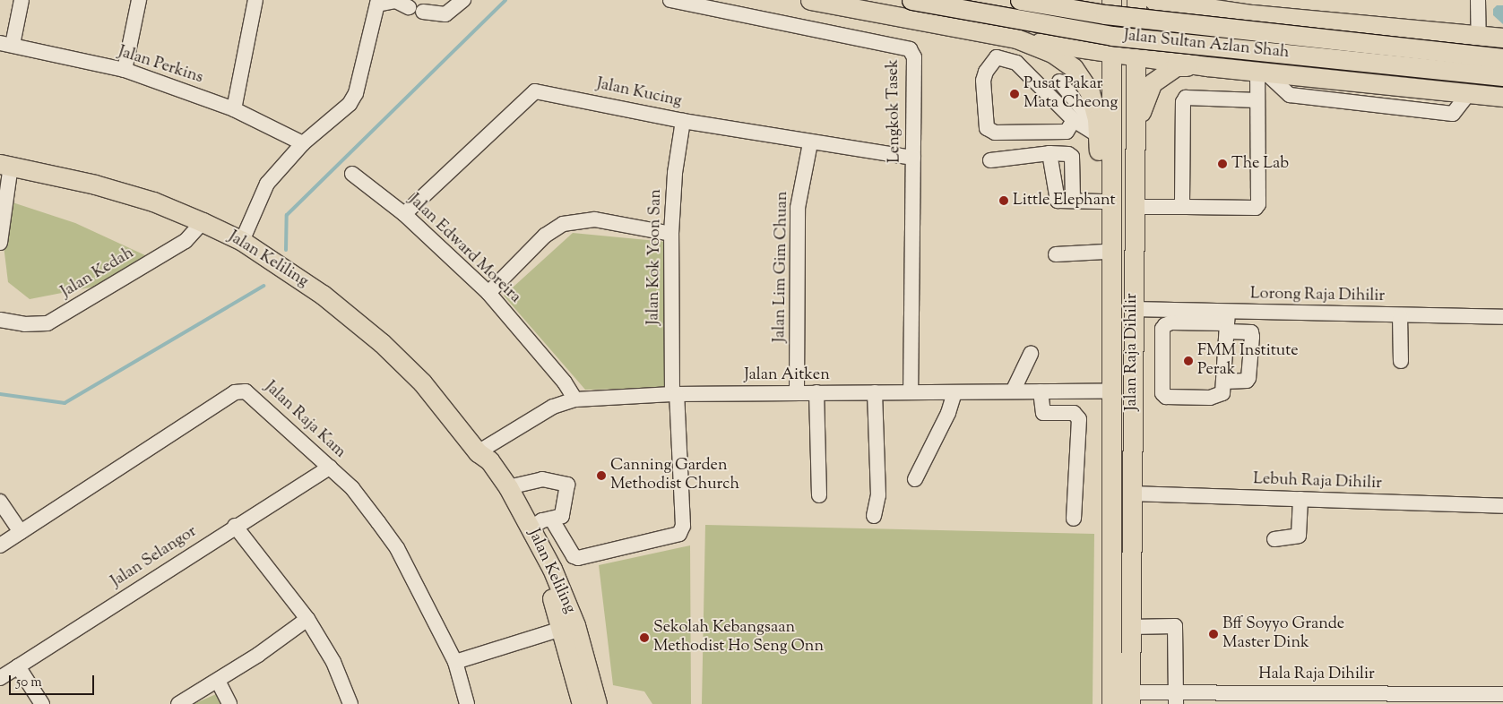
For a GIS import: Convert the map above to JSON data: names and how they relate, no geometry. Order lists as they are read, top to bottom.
{
  "streets": {
    "main road": ["Jalan Sultan Azlan Shah", "Jalan Keliling", "Jalan Raja Dihilir"],
    "street": [
      "Jalan Perkins",
      "Jalan Kucing",
      "Lengkok Tasek",
      "Jalan Edward Moreira",
      "Jalan Kok Yoon San",
      "Jalan Lim Gim Chuan",
      "Jalan Kedah",
      "Lorong Raja Dihilir",
      "Jalan Aitken",
      "Jalan Raja Kam",
      "Lebuh Raja Dihilir",
      "Jalan Selangor",
      "Hala Raja Dihilir"
    ]
  },
  "crossings": [
    ["Jalan Kucing", "Lengkok Tasek"],
    ["Jalan Kucing", "Jalan Edward Moreira"],
    ["Jalan Kucing", "Jalan Kok Yoon San"],
    ["Jalan Kucing", "Jalan Lim Gim Chuan"],
    ["Lengkok Tasek", "Jalan Aitken"],
    ["Jalan Edward Moreira", "Jalan Aitken"],
    ["Jalan Kok Yoon San", "Jalan Aitken"],
    ["Jalan Keliling", "Jalan Kedah"],
    ["Jalan Keliling", "Jalan Aitken"],
    ["Jalan Lim Gim Chuan", "Jalan Aitken"],
    ["Lorong Raja Dihilir", "Jalan Raja Dihilir"],
    ["Jalan Raja Dihilir", "Jalan Aitken"],
    ["Jalan Raja Dihilir", "Lebuh Raja Dihilir"],
    ["Jalan Raja Dihilir", "Hala Raja Dihilir"],
    ["Jalan Raja Kam", "Jalan Selangor"]
  ],
  "places": [
    "Pusat Pakar Mata Cheong",
    "The Lab",
    "Little Elephant",
    "FMM Institute Perak",
    "Canning Garden Methodist Church",
    "Bff Soyyo Grande Master Dink",
    "Sekolah Kebangsaan Methodist Ho Seng Onn"
  ],
  "scale_bar": "50 m"
}
